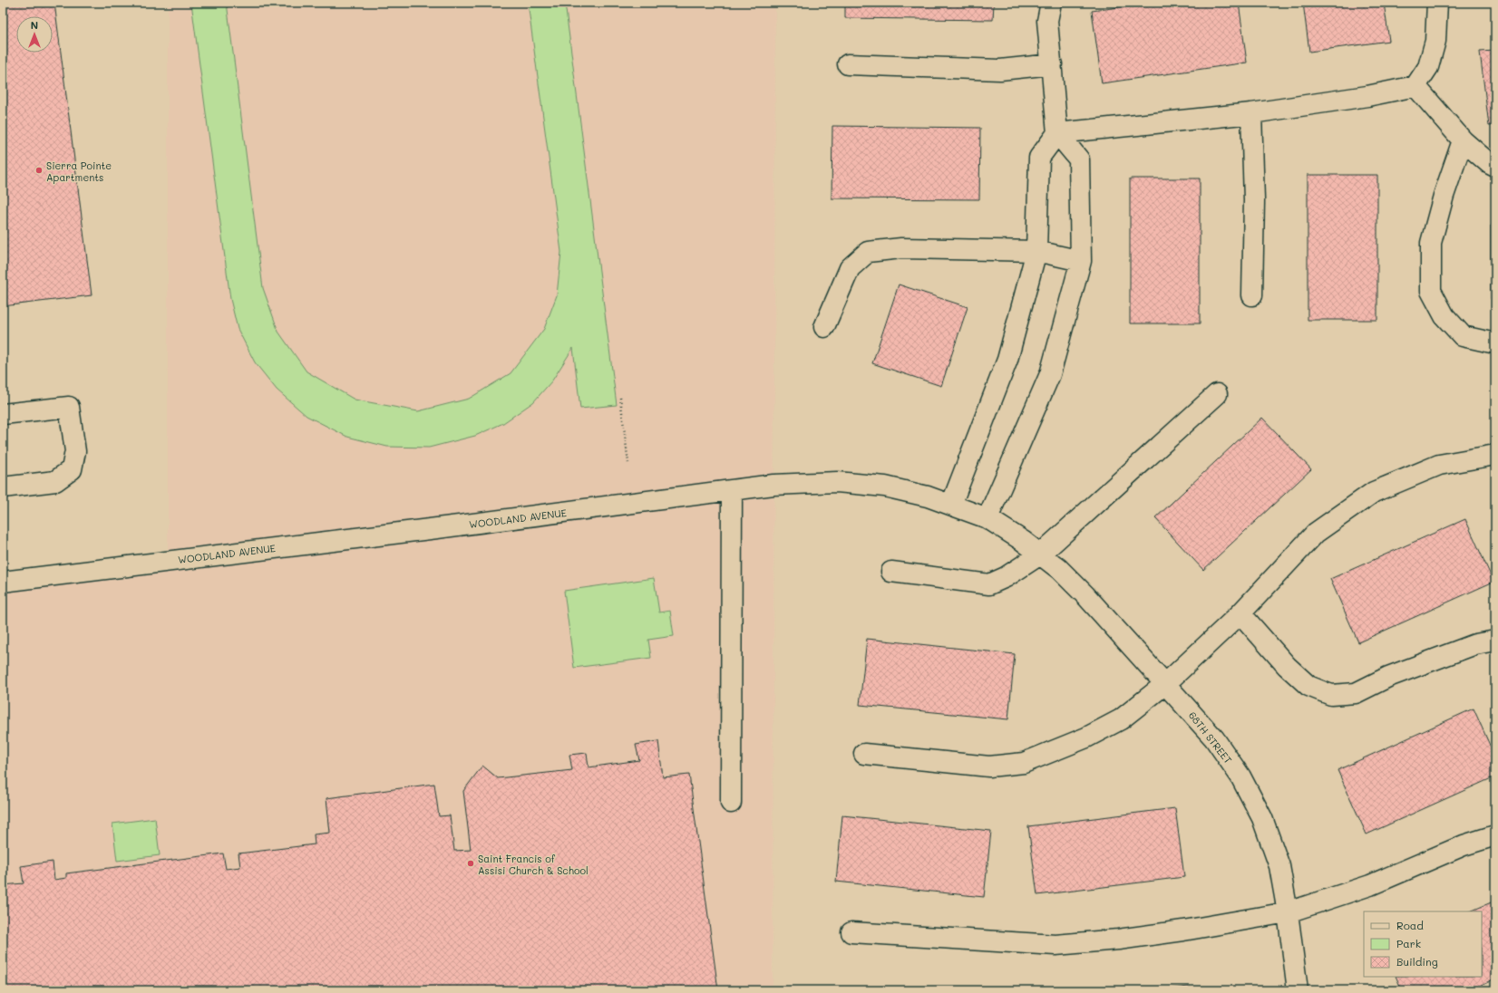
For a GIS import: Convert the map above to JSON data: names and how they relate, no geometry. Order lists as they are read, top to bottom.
{
  "streets": {
    "street": ["WOODLAND AVENUE", "68TH STREET"]
  },
  "crossings": [
    ["WOODLAND AVENUE", "68TH STREET"]
  ],
  "places": ["Sierra Pointe Apartments", "Saint Francis of Assisi Church & School"],
  "legend": ["Road", "Park", "Building"],
  "north": "top"
}
